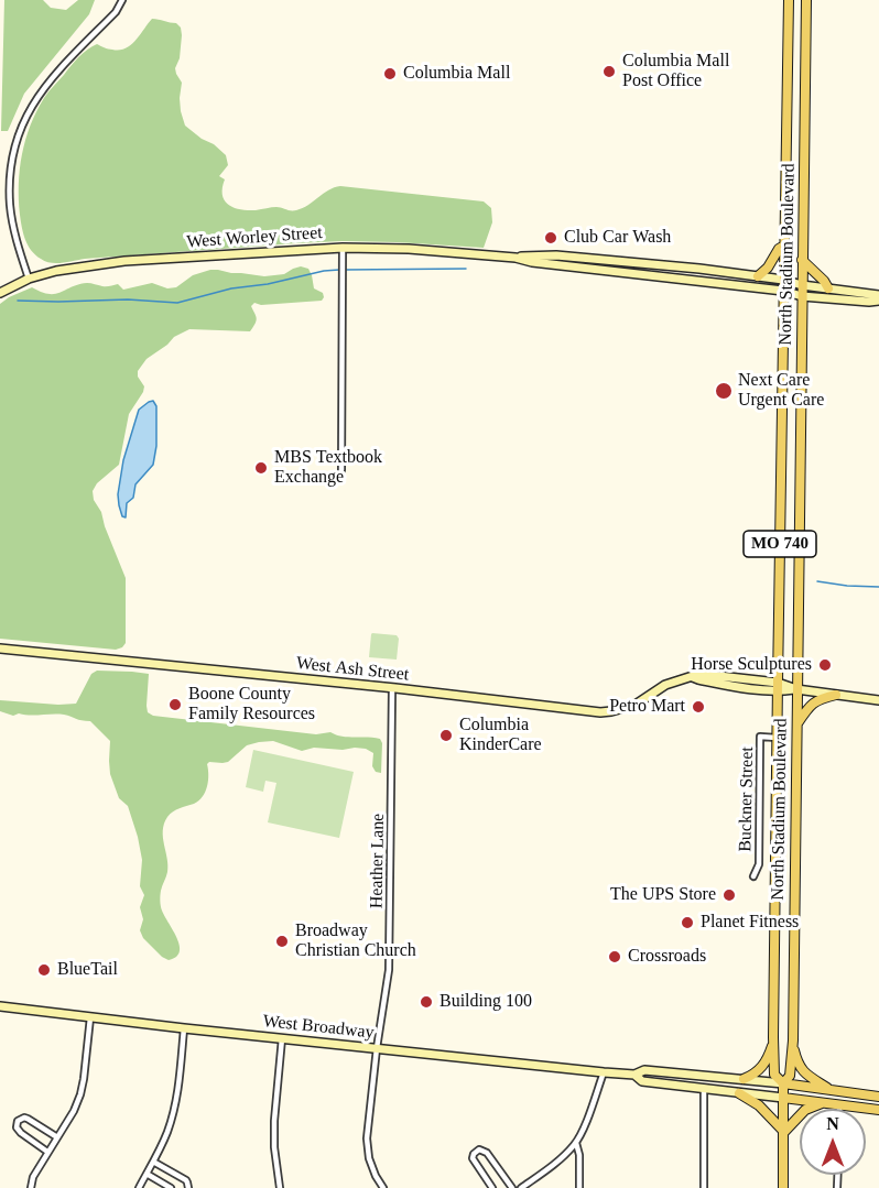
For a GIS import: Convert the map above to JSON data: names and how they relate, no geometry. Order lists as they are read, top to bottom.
{
  "streets": {
    "main road": ["North Stadium Boulevard", "MO 740", "West Broadway"],
    "street": [
      "West Worley Street",
      "West Ash Street",
      "Buckner Street",
      "Heather Lane"
    ]
  },
  "crossings": [
    ["West Worley Street", "North Stadium Boulevard"],
    ["North Stadium Boulevard", "MO 740"],
    ["North Stadium Boulevard", "West Ash Street"],
    ["North Stadium Boulevard", "Buckner Street"],
    ["North Stadium Boulevard", "West Broadway"],
    ["MO 740", "West Broadway"],
    ["West Ash Street", "Heather Lane"],
    ["Heather Lane", "West Broadway"]
  ],
  "places": [
    "Columbia Mall Post Office",
    "Columbia Mall",
    "Club Car Wash",
    "Next Care Urgent Care",
    "MBS Textbook Exchange",
    "Horse Sculptures",
    "Boone County Family Resources",
    "Petro Mart",
    "Columbia KinderCare",
    "The UPS Store",
    "Planet Fitness",
    "Broadway Christian Church",
    "Crossroads",
    "BlueTail",
    "Building 100"
  ],
  "north": "top"
}
